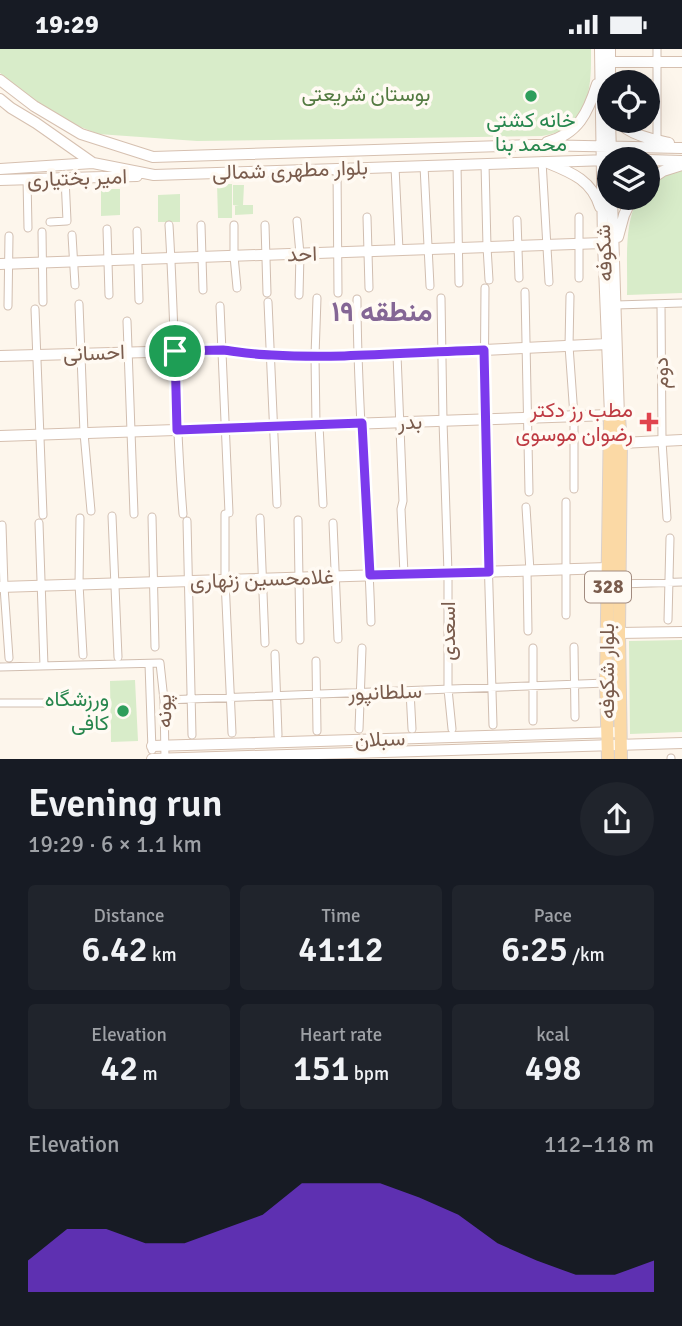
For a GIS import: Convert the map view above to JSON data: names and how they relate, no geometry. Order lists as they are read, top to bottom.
{
  "streets": {
    "main road": ["328", "بلوار شکوفه"],
    "street": [
      "بلوار مطهری شمالی",
      "امیر بختیاری",
      "شکوفه",
      "احد",
      "احسانی",
      "دوم",
      "بدر",
      "غلامحسین زنهاری",
      "اسعدی",
      "سلطانپور",
      "پونه",
      "سبلان"
    ]
  },
  "crossings": [
    ["بلوار مطهری شمالی", "امیر بختیاری"],
    ["بلوار مطهری شمالی", "شکوفه"],
    ["شکوفه", "احد"],
    ["شکوفه", "احسانی"],
    ["شکوفه", "بدر"],
    ["شکوفه", "بلوار شکوفه"],
    ["احسانی", "اسعدی"],
    ["بدر", "اسعدی"],
    ["بدر", "بلوار شکوفه"],
    ["غلامحسین زنهاری", "اسعدی"],
    ["غلامحسین زنهاری", "بلوار شکوفه"],
    ["اسعدی", "سلطانپور"],
    ["بلوار شکوفه", "سلطانپور"],
    ["بلوار شکوفه", "سبلان"],
    ["سلطانپور", "پونه"],
    ["پونه", "سبلان"]
  ],
  "districts": ["منطقه ۱۹"],
  "parks": ["بوستان شریعتی"],
  "places": {
    "other": ["خانه کشتی محمد بنا", "ورزشگاه کافی"],
    "health": ["مطب رز دکتر رضوان موسوی"]
  },
  "page": {
    "status": "19:29",
    "heading": ["Evening run", "19:29 · 6 × 1.1 km"],
    "stats": [
      ["Distance", "6.42 km"],
      ["Time", "41:12"],
      ["Pace", "6:25 /km"],
      ["Elevation", "42 m"],
      ["Heart rate", "151 bpm"],
      ["kcal", "498"]
    ],
    "chart": ["Elevation", "112–118 m"]
  }
}
